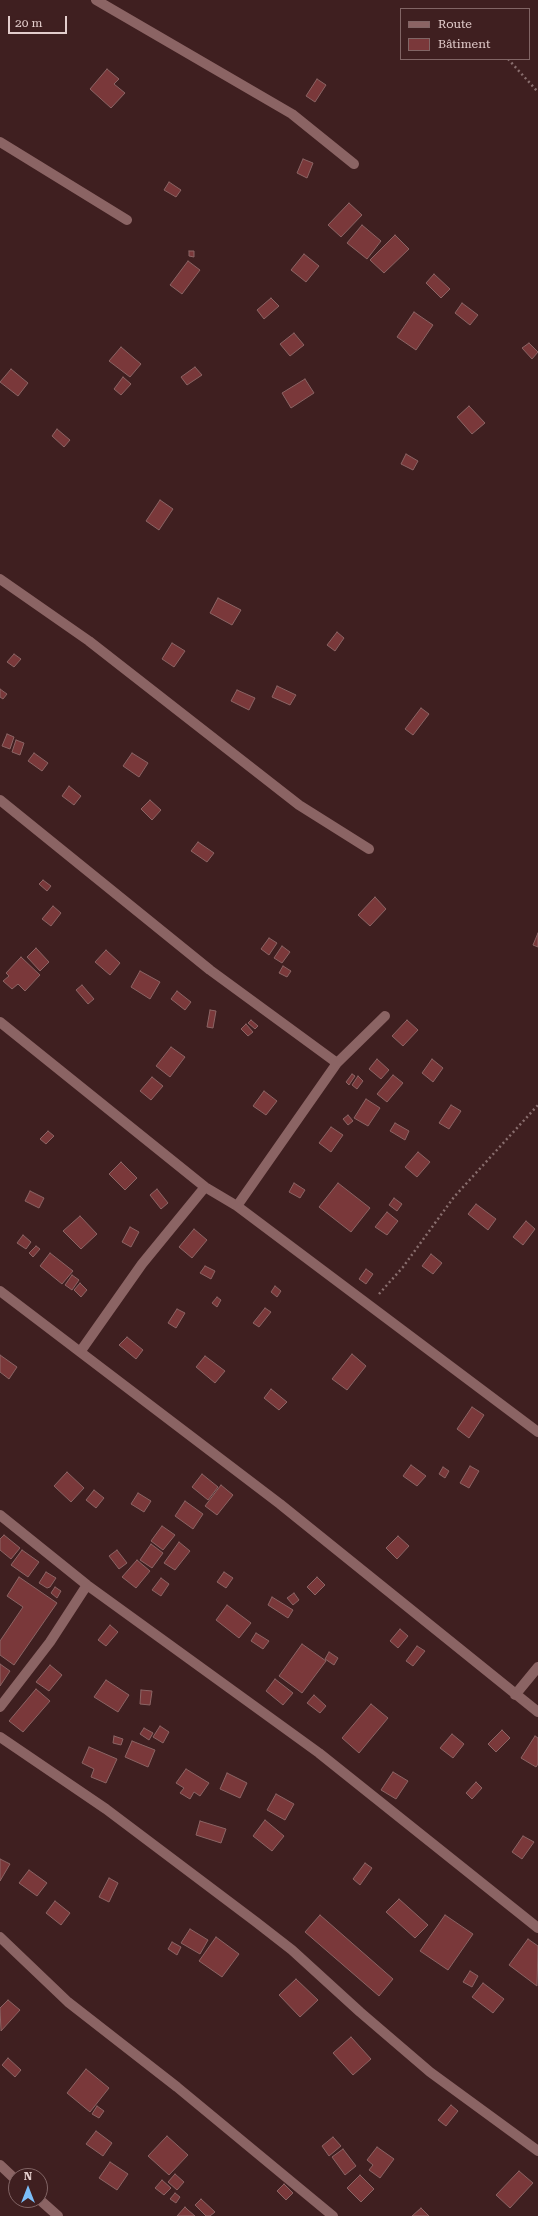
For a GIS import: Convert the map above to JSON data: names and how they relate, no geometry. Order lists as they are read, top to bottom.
{
  "legend": ["Route", "Bâtiment"],
  "scale_bar": "20 m",
  "north": "top"
}
